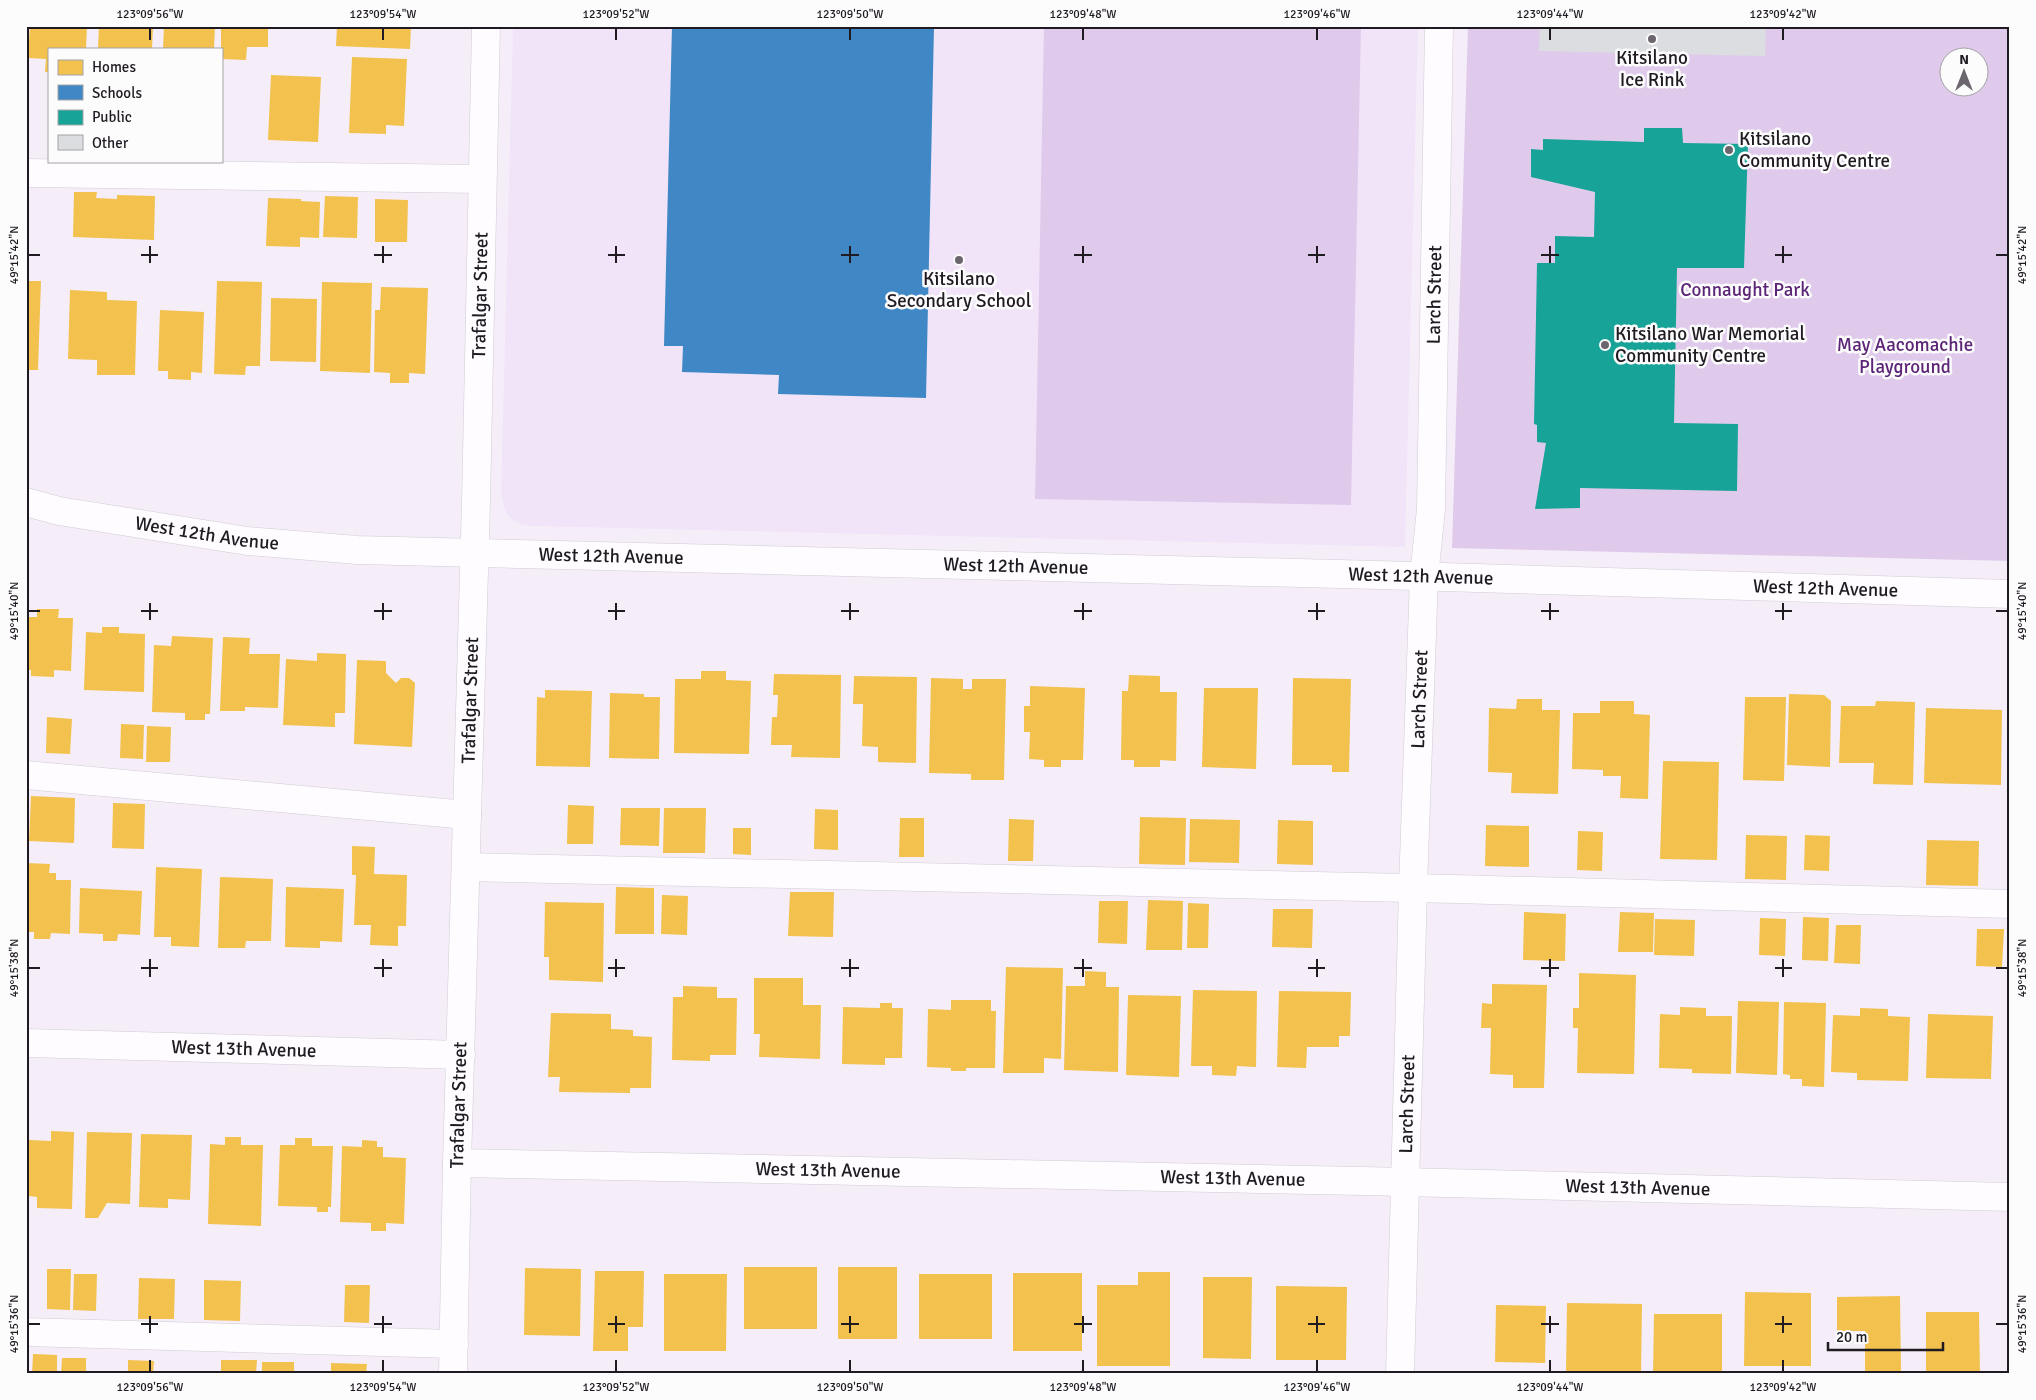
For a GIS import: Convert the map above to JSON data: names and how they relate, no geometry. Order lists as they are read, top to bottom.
{
  "streets": {
    "street": [
      "Trafalgar Street",
      "Larch Street",
      "West 12th Avenue",
      "West 13th Avenue"
    ]
  },
  "crossings": [
    ["Trafalgar Street", "West 12th Avenue"],
    ["Trafalgar Street", "West 13th Avenue"],
    ["Larch Street", "West 12th Avenue"],
    ["Larch Street", "West 13th Avenue"]
  ],
  "parks": ["Connaught Park", "May Aacomachie Playground"],
  "places": [
    "Kitsilano Ice Rink",
    "Kitsilano Community Centre",
    "Kitsilano Secondary School",
    "Kitsilano War Memorial Community Centre"
  ],
  "legend": [
    "Homes",
    "Schools",
    "Public",
    "Other"
  ],
  "scale_bar": "20 m",
  "north": "top",
  "coordinates": [
    "123°09'56\"W",
    "123°09'54\"W",
    "123°09'52\"W",
    "123°09'50\"W",
    "123°09'48\"W",
    "123°09'46\"W",
    "123°09'44\"W",
    "123°09'42\"W",
    "49°15'42\"N",
    "49°15'40\"N",
    "49°15'38\"N",
    "49°15'36\"N"
  ]
}
